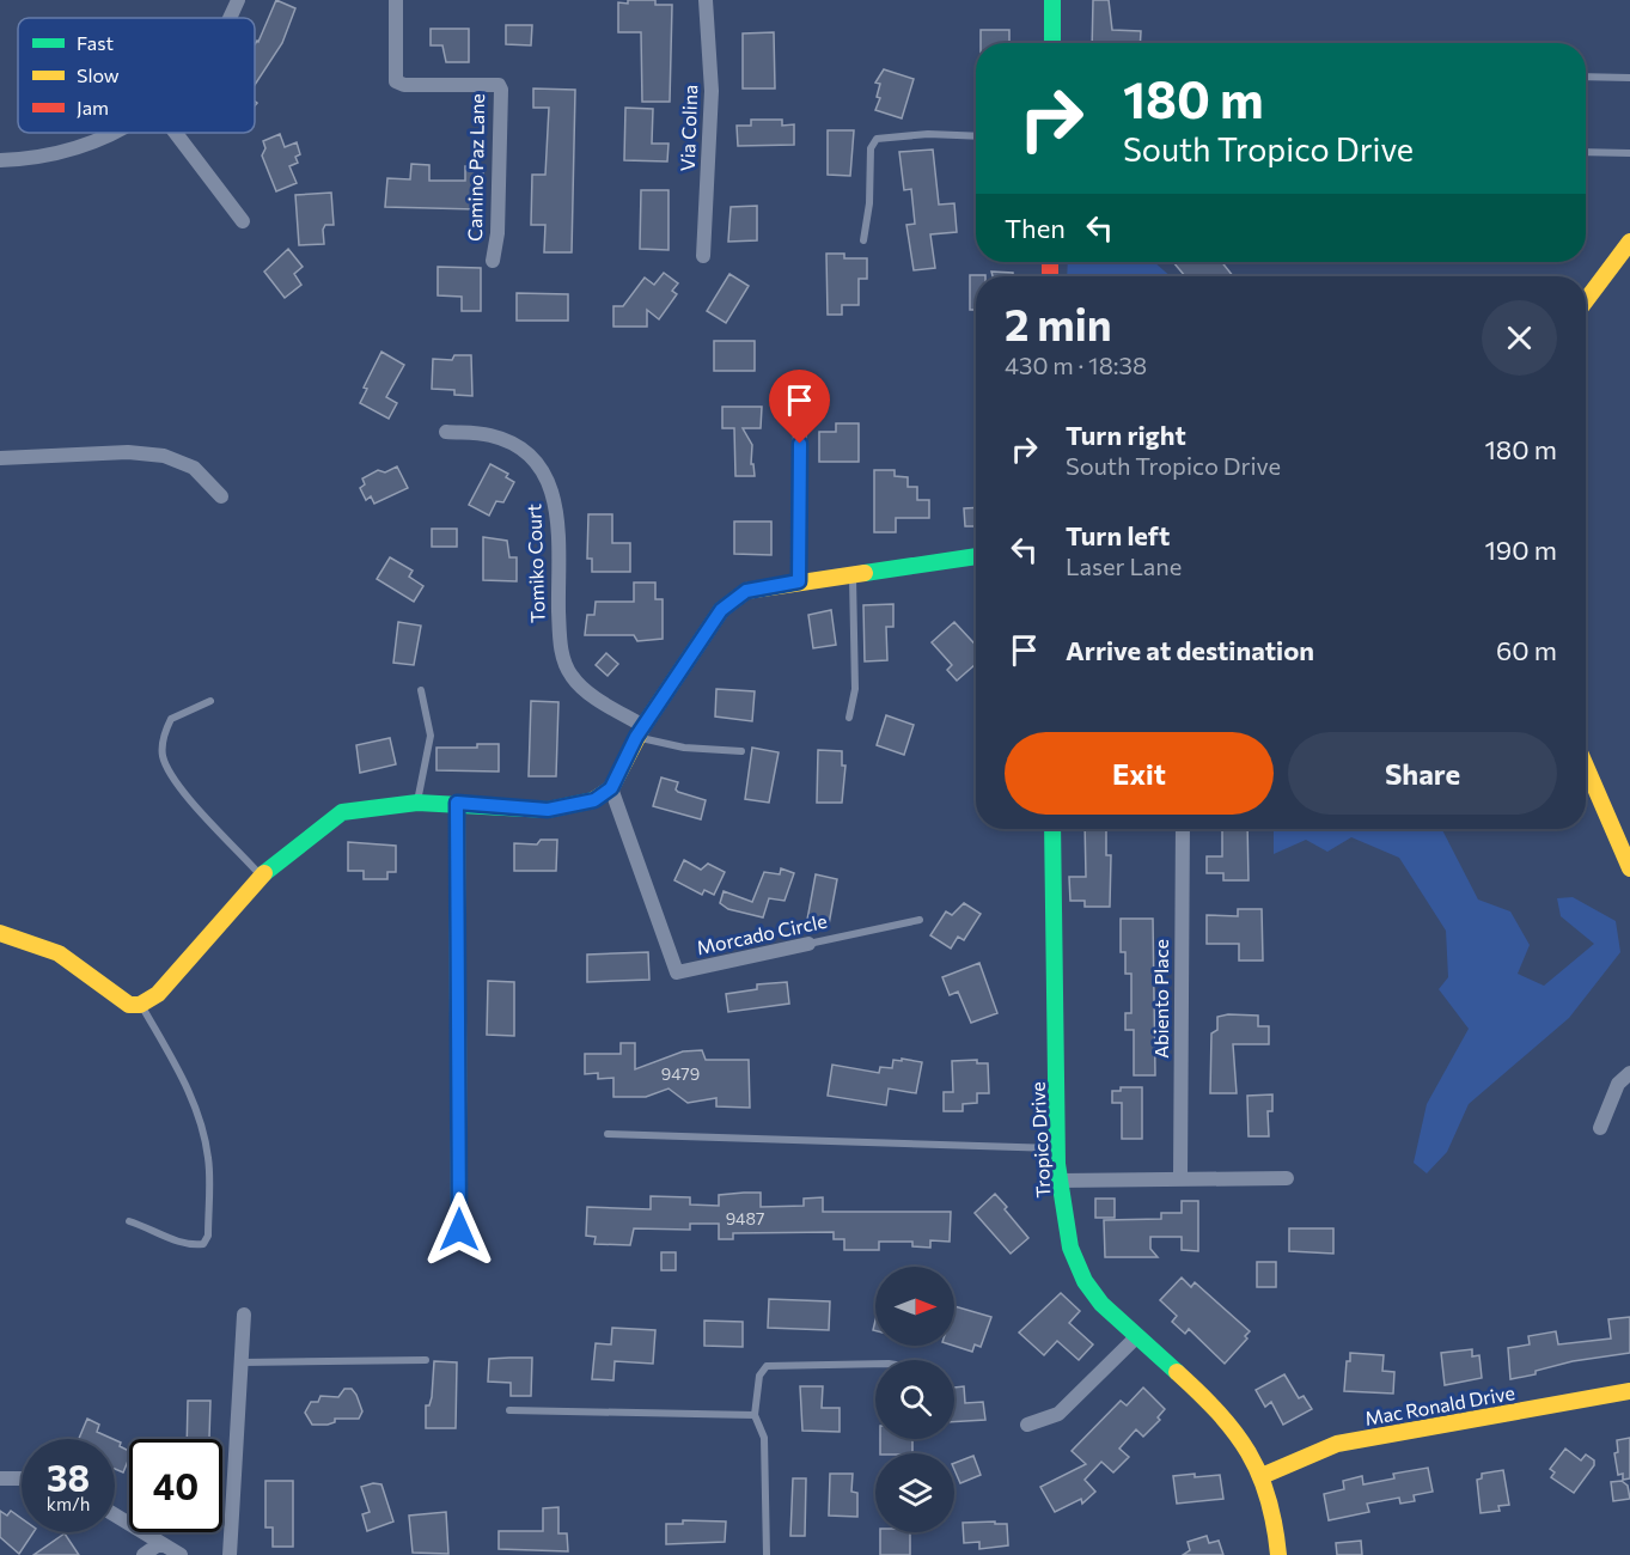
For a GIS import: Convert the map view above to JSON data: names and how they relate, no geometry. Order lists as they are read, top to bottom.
{
  "streets": {
    "street": [
      "Via Colina",
      "Camino Paz Lane",
      "Tomiko Court",
      "Morcado Circle",
      "Abiento Place",
      "Tropico Drive",
      "Mac Ronald Drive"
    ]
  },
  "crossings": [
    ["Tropico Drive", "Mac Ronald Drive"]
  ],
  "house_numbers": ["9479", "9487"],
  "legend": ["Fast", "Slow", "Jam"],
  "north": "right",
  "page": {
    "turn": ["180 m", "South Tropico Drive"],
    "then": "Then",
    "heading": ["2 min", "430 m · 18:38"],
    "list": [
      {
        "name": "Turn right",
        "note": "South Tropico Drive",
        "value": "180 m"
      },
      {
        "name": "Turn left",
        "note": "Laser Lane",
        "value": "190 m"
      },
      {
        "name": "Arrive at destination",
        "value": "60 m"
      }
    ],
    "buttons": ["Exit", "Share"],
    "speed": "38 km/h",
    "limit": "40"
  }
}
